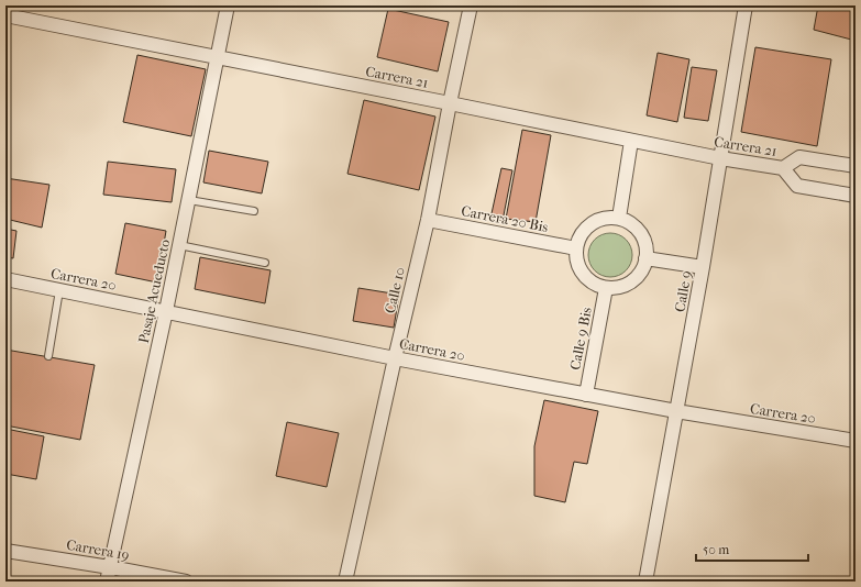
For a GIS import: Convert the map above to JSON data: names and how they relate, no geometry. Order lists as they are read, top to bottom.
{
  "streets": {
    "street": [
      "Carrera 21",
      "Carrera 20 Bis",
      "Carrera 20",
      "Calle 10",
      "Pasaje Acueducto",
      "Calle 9",
      "Calle 9 Bis",
      "Carrera 19"
    ]
  },
  "crossings": [
    ["Carrera 21", "Calle 10"],
    ["Carrera 21", "Pasaje Acueducto"],
    ["Carrera 21", "Calle 9"],
    ["Carrera 20 Bis", "Calle 10"],
    ["Carrera 20 Bis", "Calle 9 Bis"],
    ["Carrera 20", "Calle 10"],
    ["Carrera 20", "Pasaje Acueducto"],
    ["Carrera 20", "Calle 9"],
    ["Carrera 20", "Calle 9 Bis"],
    ["Pasaje Acueducto", "Carrera 19"]
  ],
  "scale_bar": "50 m"
}
